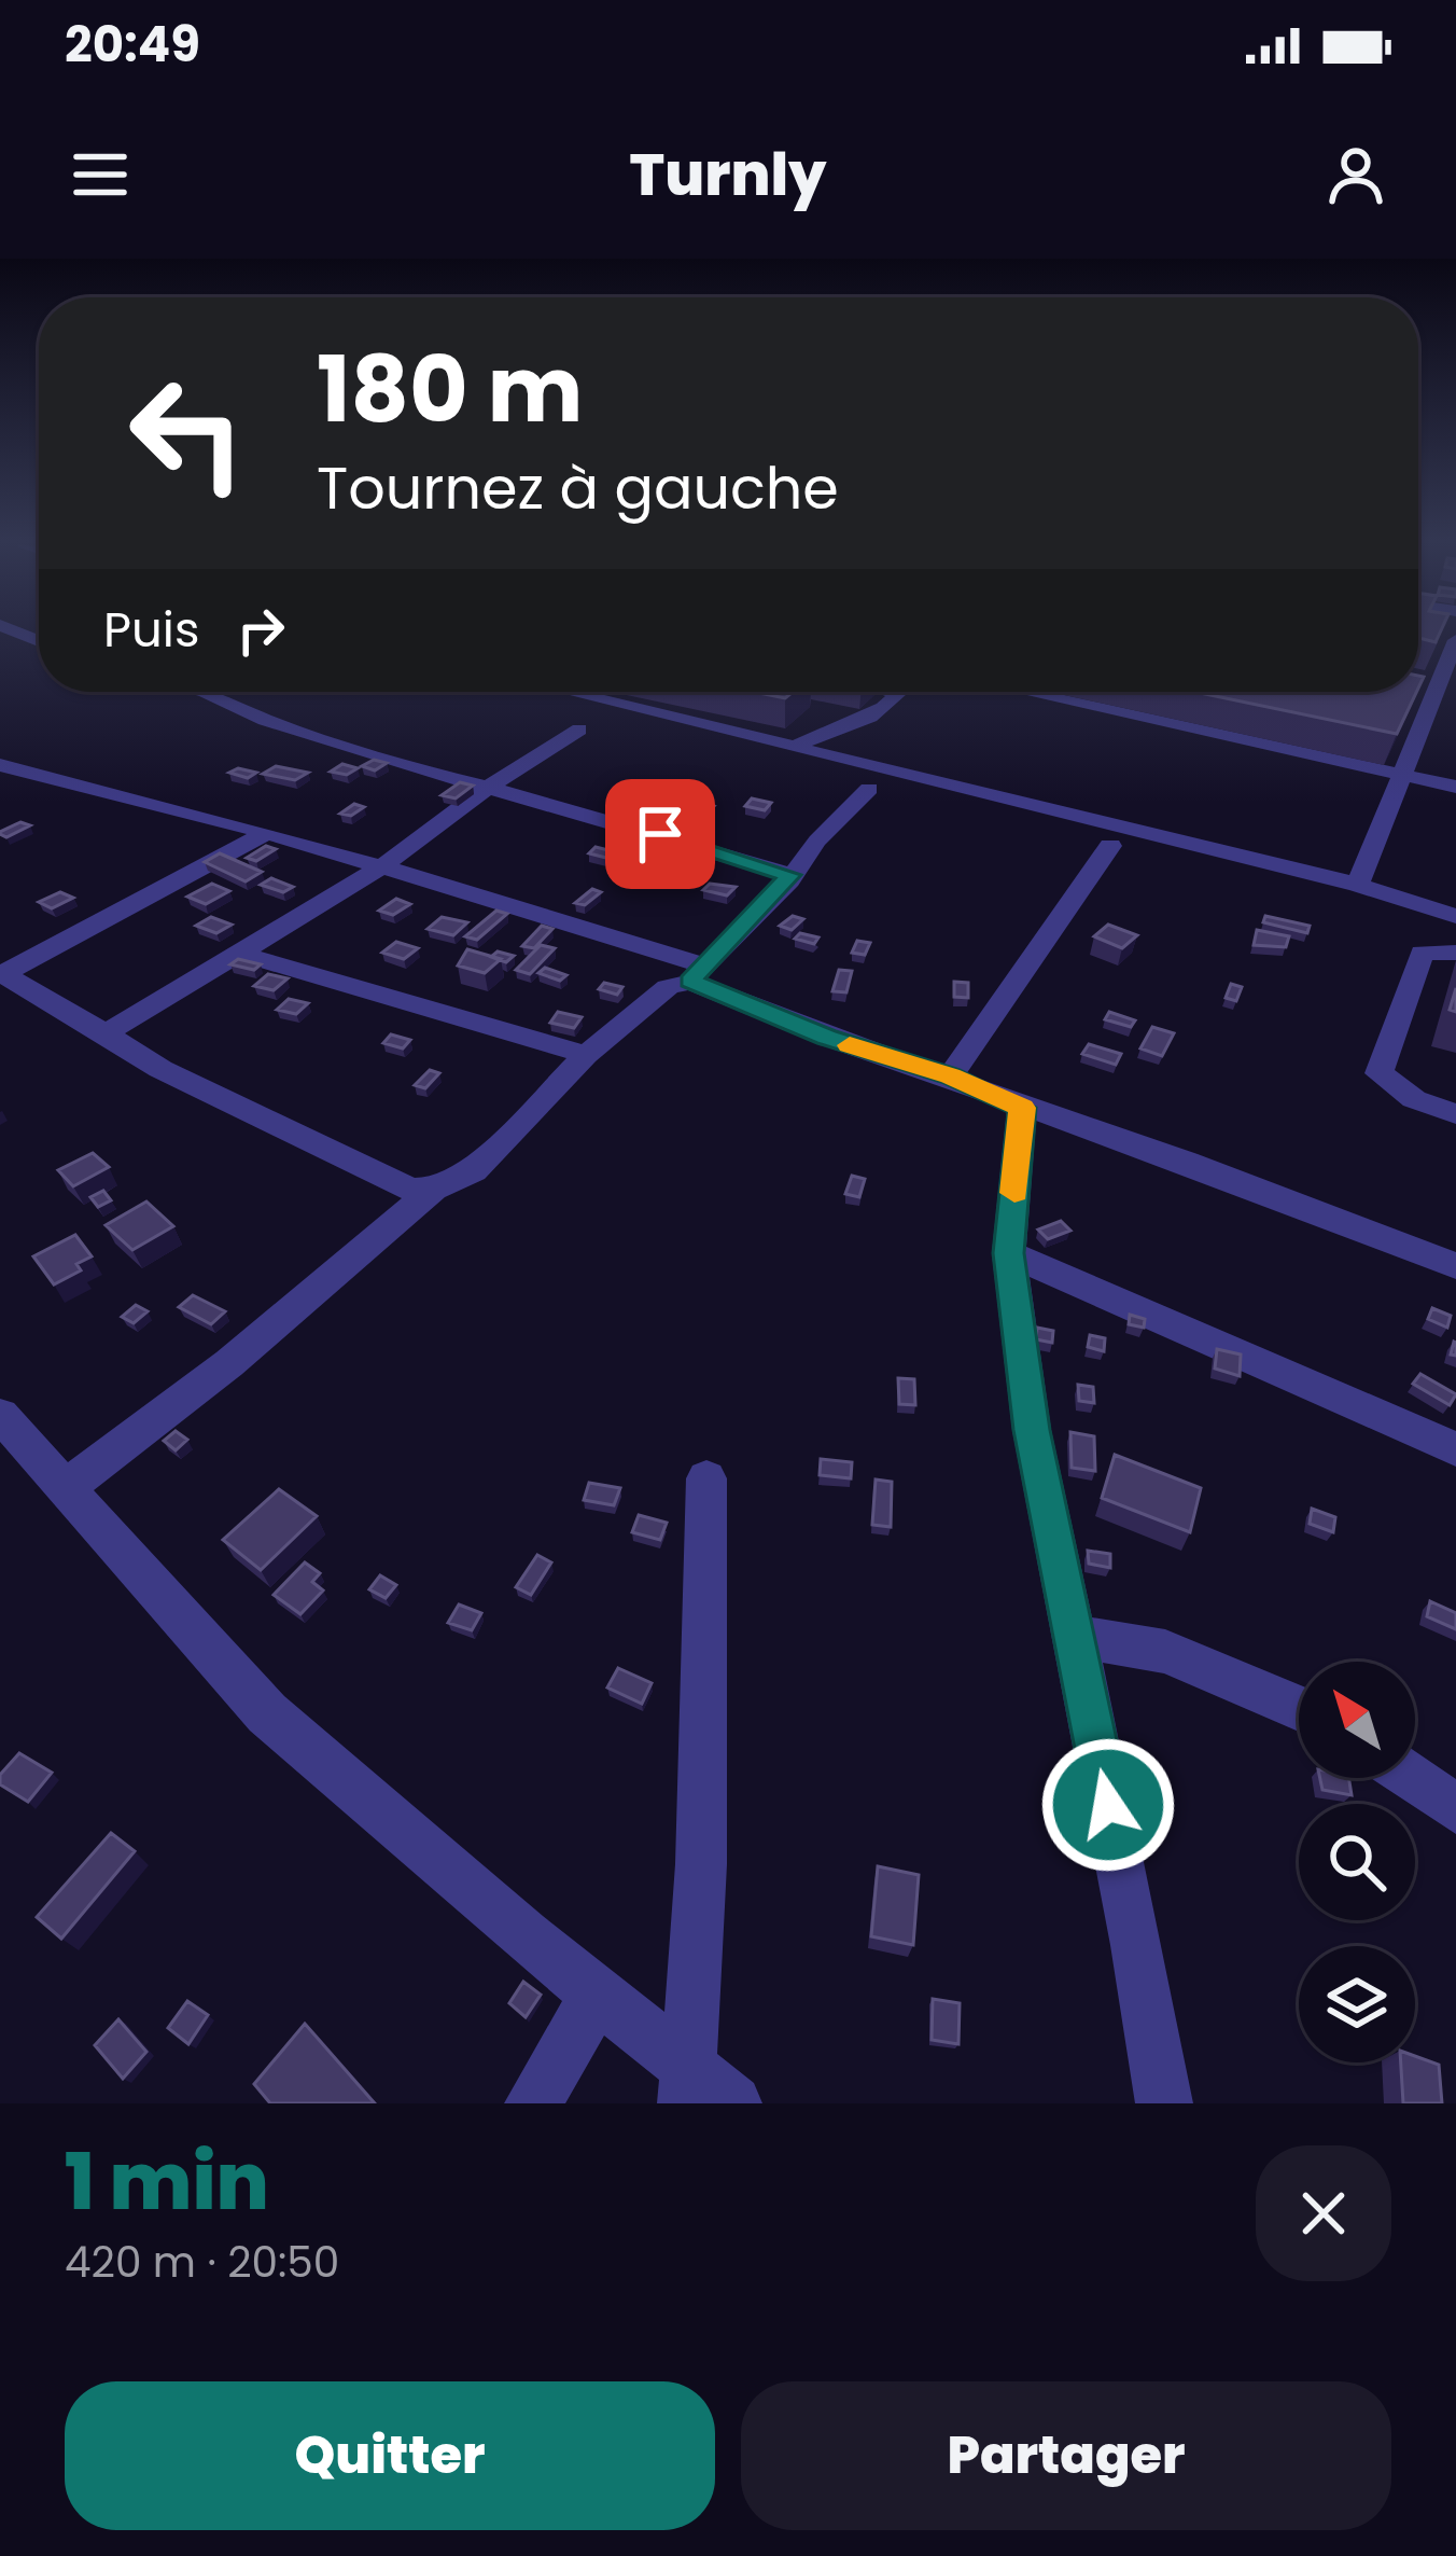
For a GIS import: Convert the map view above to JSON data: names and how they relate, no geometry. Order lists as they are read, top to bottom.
{
  "north": "top left",
  "page": {
    "status": "20:49",
    "header": "Turnly",
    "turn": ["180 m", "Tournez à gauche"],
    "then": "Puis",
    "heading": ["1 min", "420 m · 20:50"],
    "buttons": ["Quitter", "Partager"]
  }
}
